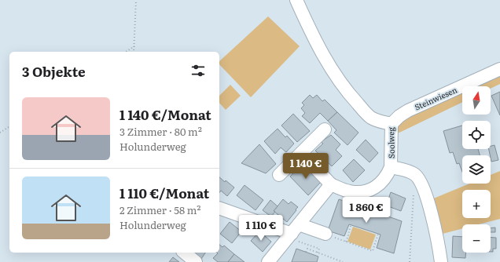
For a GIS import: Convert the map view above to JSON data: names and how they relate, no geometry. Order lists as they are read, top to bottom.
{
  "streets": {
    "street": ["Steinwiesen", "Soolweg"]
  },
  "crossings": [
    ["Steinwiesen", "Soolweg"]
  ],
  "north": "top",
  "page": {
    "heading": "3 Objekte",
    "map_buttons": ["+", "−"],
    "list": [
      {
        "name": "1 140 €/Monat",
        "note": "3 Zimmer · 80 m² · Holunderweg"
      },
      {
        "name": "1 110 €/Monat",
        "note": "2 Zimmer · 58 m² · Holunderweg"
      }
    ],
    "price": ["1 140 €", "1 860 €", "1 110 €"]
  }
}
